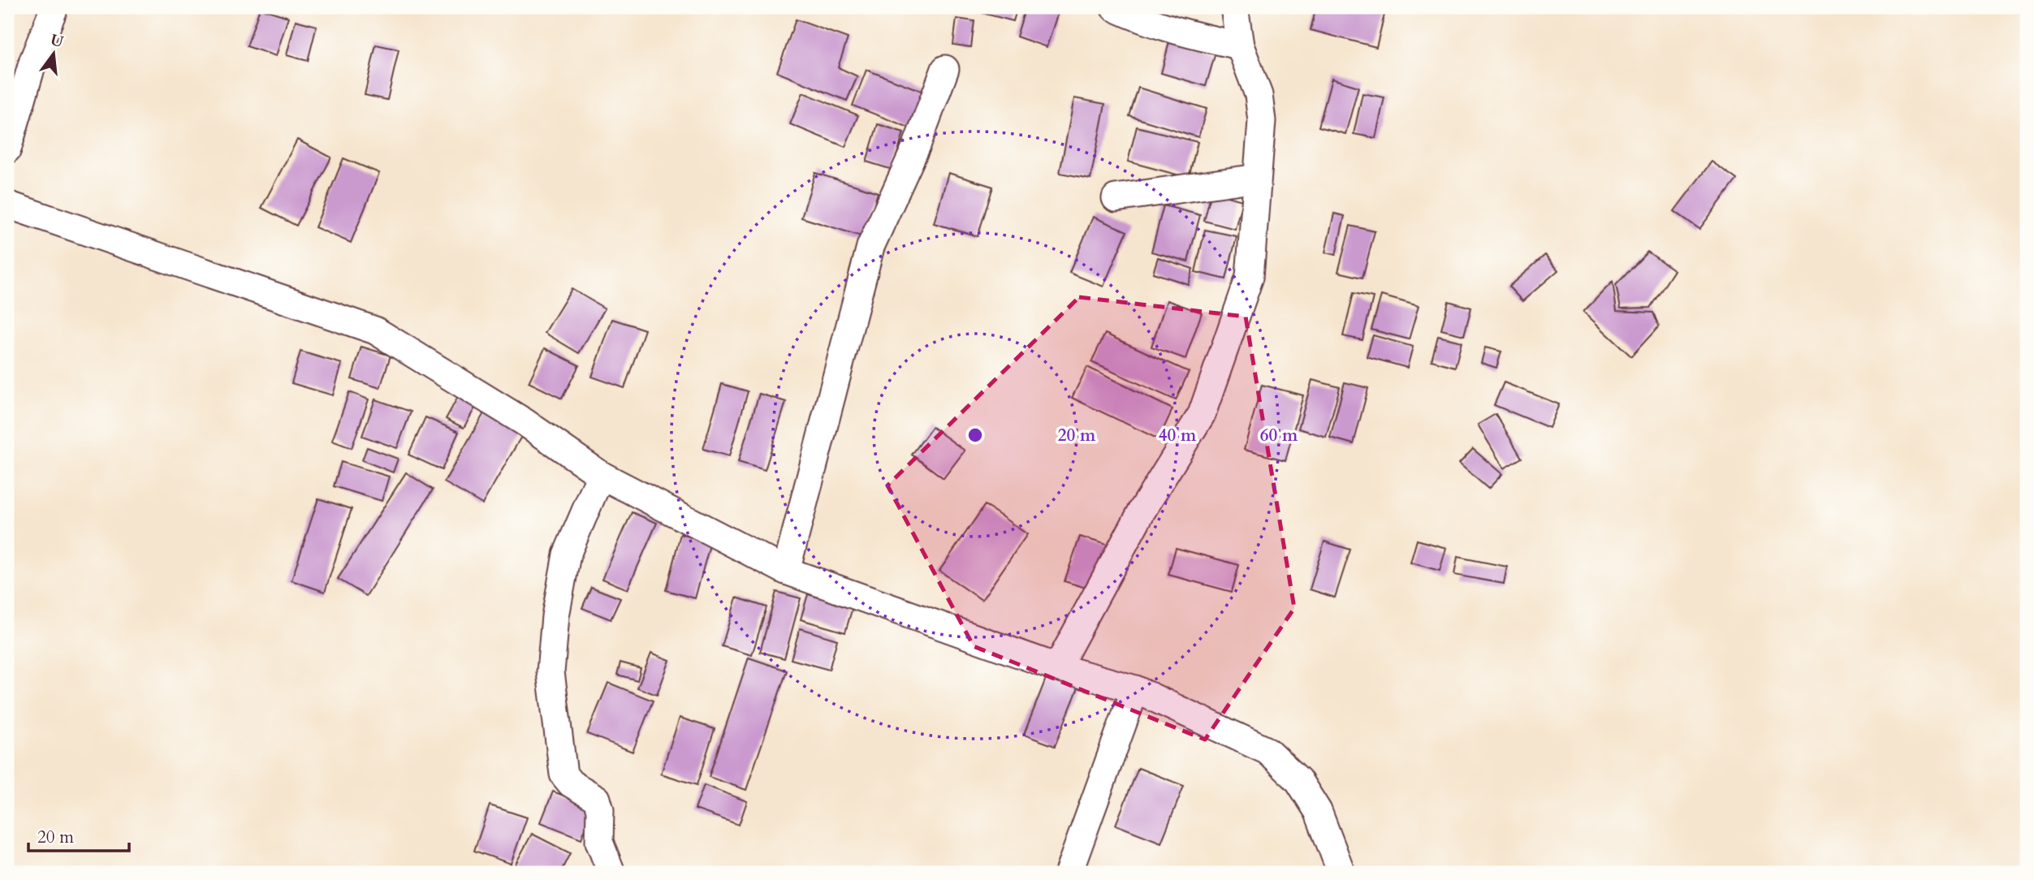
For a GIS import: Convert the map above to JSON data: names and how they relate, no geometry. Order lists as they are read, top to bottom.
{
  "scale_bar": "20 m",
  "north": "top",
  "rings": ["20 m", "40 m", "60 m"]
}
